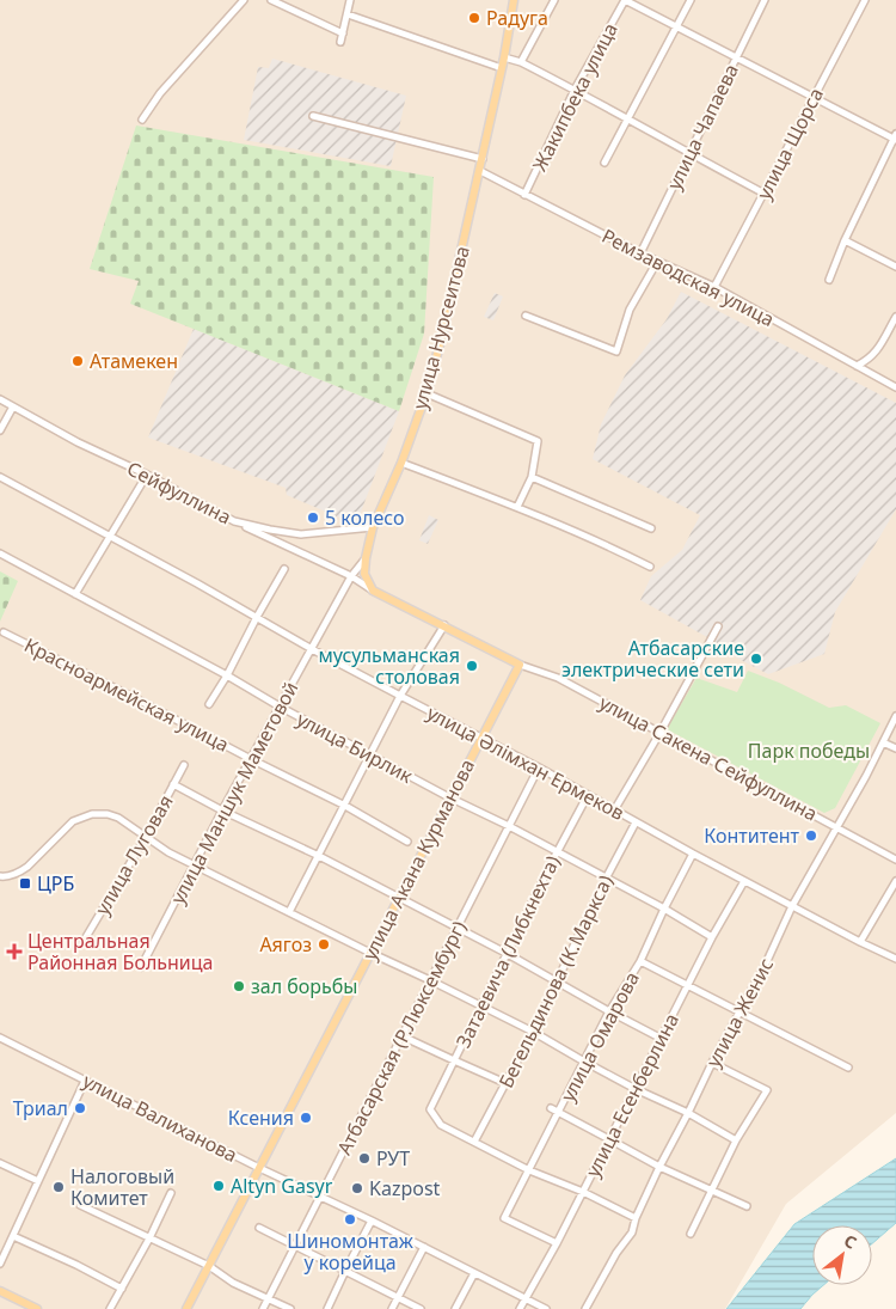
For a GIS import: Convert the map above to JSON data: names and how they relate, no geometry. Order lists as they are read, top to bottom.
{
  "streets": {
    "main road": ["улица Нурсеитова", "улица Сакена Сейфуллина", "улица Акана Курманова"],
    "street": [
      "Жакипбека улица",
      "улица Чапаева",
      "улица Щорса",
      "Ремзаводская улица",
      "Сейфуллина",
      "Красноармейская улица",
      "улица Бирлик",
      "улица Әлімхан Ермеков",
      "улица Маншук Маметовой",
      "улица Луговая",
      "Затаевича (Либкнехта)",
      "Бегельдинова (К.Маркса)",
      "улица Женис",
      "улица Омарова",
      "Атбасарская (Р.Люксембург)",
      "улица Есенберлина",
      "улица Валиханова"
    ]
  },
  "crossings": [
    ["Жакипбека улица", "Ремзаводская улица"],
    ["улица Чапаева", "Ремзаводская улица"],
    ["улица Щорса", "Ремзаводская улица"],
    ["Ремзаводская улица", "улица Нурсеитова"],
    ["улица Нурсеитова", "Сейфуллина"],
    ["улица Нурсеитова", "улица Сакена Сейфуллина"],
    ["улица Нурсеитова", "улица Маншук Маметовой"],
    ["Сейфуллина", "улица Сакена Сейфуллина"],
    ["Красноармейская улица", "улица Маншук Маметовой"],
    ["улица Бирлик", "улица Маншук Маметовой"],
    ["улица Бирлик", "улица Акана Курманова"],
    ["улица Бирлик", "Затаевича (Либкнехта)"],
    ["улица Бирлик", "Бегельдинова (К.Маркса)"],
    ["улица Бирлик", "улица Омарова"],
    ["улица Бирлик", "Атбасарская (Р.Люксембург)"],
    ["улица Бирлик", "улица Есенберлина"],
    ["улица Сакена Сейфуллина", "улица Маншук Маметовой"],
    ["улица Сакена Сейфуллина", "улица Акана Курманова"],
    ["улица Сакена Сейфуллина", "улица Женис"],
    ["улица Әлімхан Ермеков", "улица Маншук Маметовой"],
    ["улица Әлімхан Ермеков", "улица Акана Курманова"],
    ["улица Әлімхан Ермеков", "Затаевича (Либкнехта)"],
    ["улица Әлімхан Ермеков", "Бегельдинова (К.Маркса)"],
    ["улица Әлімхан Ермеков", "улица Женис"],
    ["улица Әлімхан Ермеков", "улица Омарова"],
    ["улица Әлімхан Ермеков", "Атбасарская (Р.Люксембург)"],
    ["улица Әлімхан Ермеков", "улица Есенберлина"],
    ["улица Акана Курманова", "улица Валиханова"],
    ["Затаевича (Либкнехта)", "Бегельдинова (К.Маркса)"],
    ["улица Омарова", "улица Есенберлина"],
    ["Атбасарская (Р.Люксембург)", "улица Валиханова"],
    ["улица Есенберлина", "улица Валиханова"]
  ],
  "parks": ["Парк победы"],
  "places": {
    "other": [
      "Радуга",
      "Атамекен",
      "5 колесо",
      "Атбасарские электрические сети",
      "мусульманская столовая",
      "Контитент",
      "Аягоз",
      "зал борьбы",
      "Триал",
      "Ксения",
      "РУТ",
      "Altyn Gasyr",
      "Налоговый Комитет",
      "Kazpost",
      "Шиномонтаж у корейца"
    ],
    "transit": ["ЦРБ"],
    "health": ["Центральная Районная Больница"]
  },
  "north": "top right"
}
